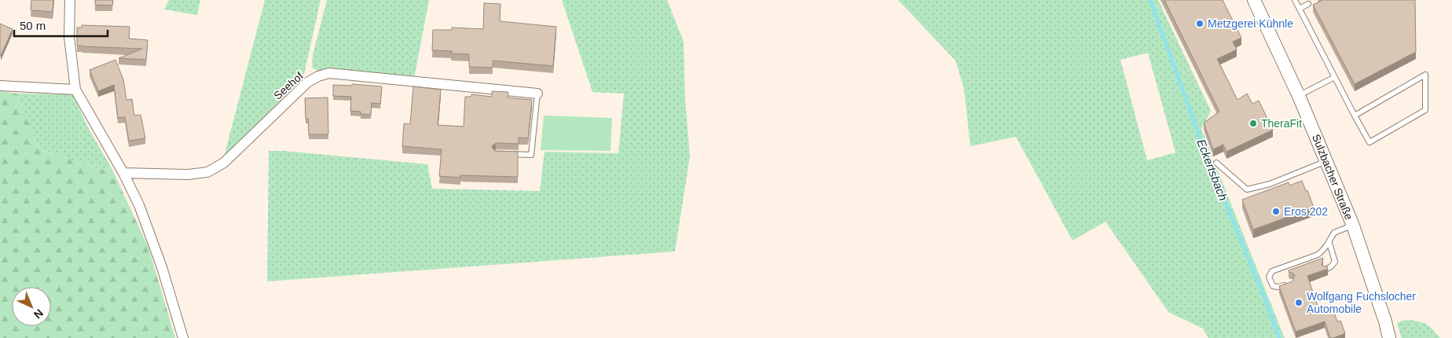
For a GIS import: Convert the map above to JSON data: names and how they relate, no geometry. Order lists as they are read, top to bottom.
{
  "streets": {
    "street": ["Seehof", "Sulzbacher Straße"]
  },
  "water": ["Eckertsbach"],
  "places": [
    "Metzgerei Kühnle",
    "TheraFit",
    "Eros 202",
    "Wolfgang Fuchslocher Automobile"
  ],
  "scale_bar": "50 m",
  "north": "bottom right"
}
